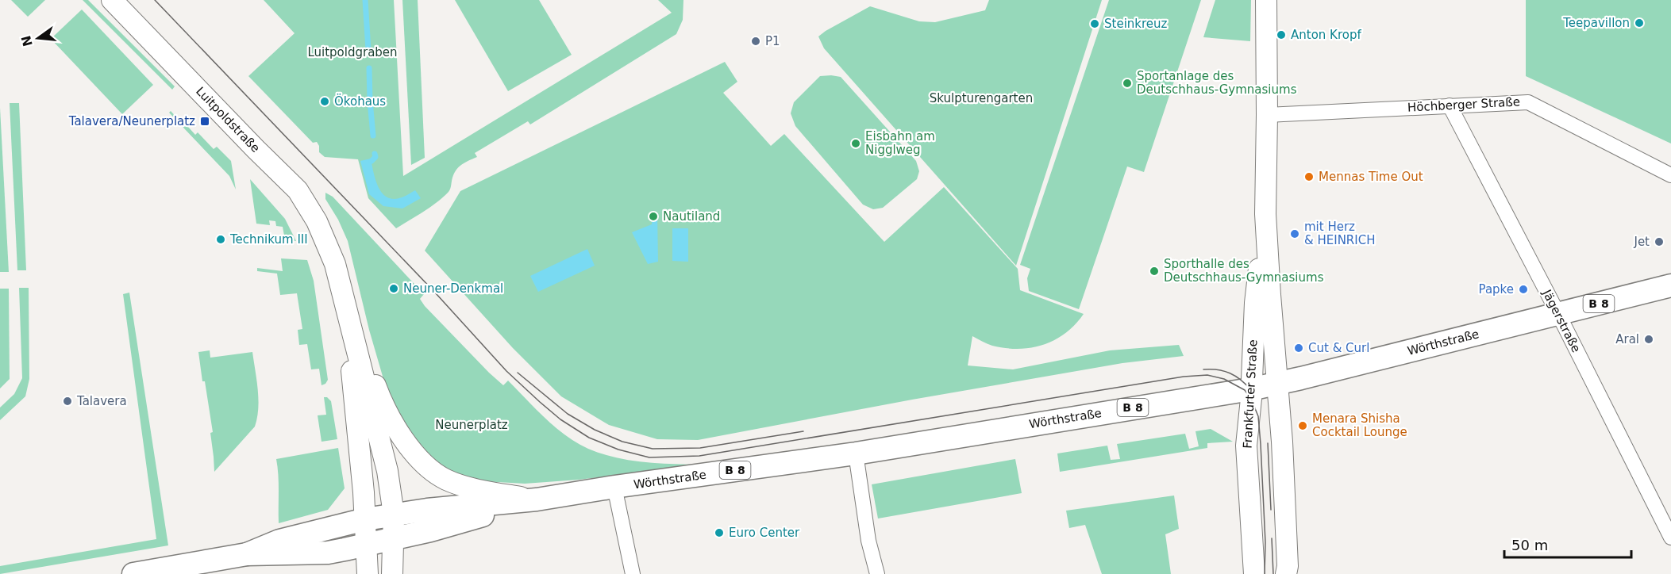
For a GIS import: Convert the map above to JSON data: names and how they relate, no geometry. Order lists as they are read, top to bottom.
{
  "streets": {
    "main road": [
      "Luitpoldstraße",
      "B 8",
      "Wörthstraße",
      "Frankfurter Straße"
    ],
    "street": ["Höchberger Straße", "Jägerstraße"]
  },
  "crossings": [
    ["Höchberger Straße", "Jägerstraße"],
    ["Höchberger Straße", "Frankfurter Straße"],
    ["Luitpoldstraße", "B 8"],
    ["B 8", "Wörthstraße"],
    ["Jägerstraße", "Wörthstraße"],
    ["Wörthstraße", "Frankfurter Straße"]
  ],
  "parks": ["Luitpoldgraben", "Skulpturengarten", "Neunerplatz"],
  "places": {
    "other": [
      "Teepavillon",
      "Steinkreuz",
      "Anton Kropf",
      "P1",
      "Sportanlage des Deutschhaus-Gymnasiums",
      "Ökohaus",
      "Eisbahn am Nigglweg",
      "Mennas Time Out",
      "Nautiland",
      "mit Herz & HEINRICH",
      "Technikum III",
      "Jet",
      "Sporthalle des Deutschhaus-Gymnasiums",
      "Neuner-Denkmal",
      "Papke",
      "Aral",
      "Cut & Curl",
      "Talavera",
      "Menara Shisha Cocktail Lounge",
      "Euro Center"
    ],
    "transit": ["Talavera/Neunerplatz"]
  },
  "scale_bar": "50 m",
  "north": "left"
}
